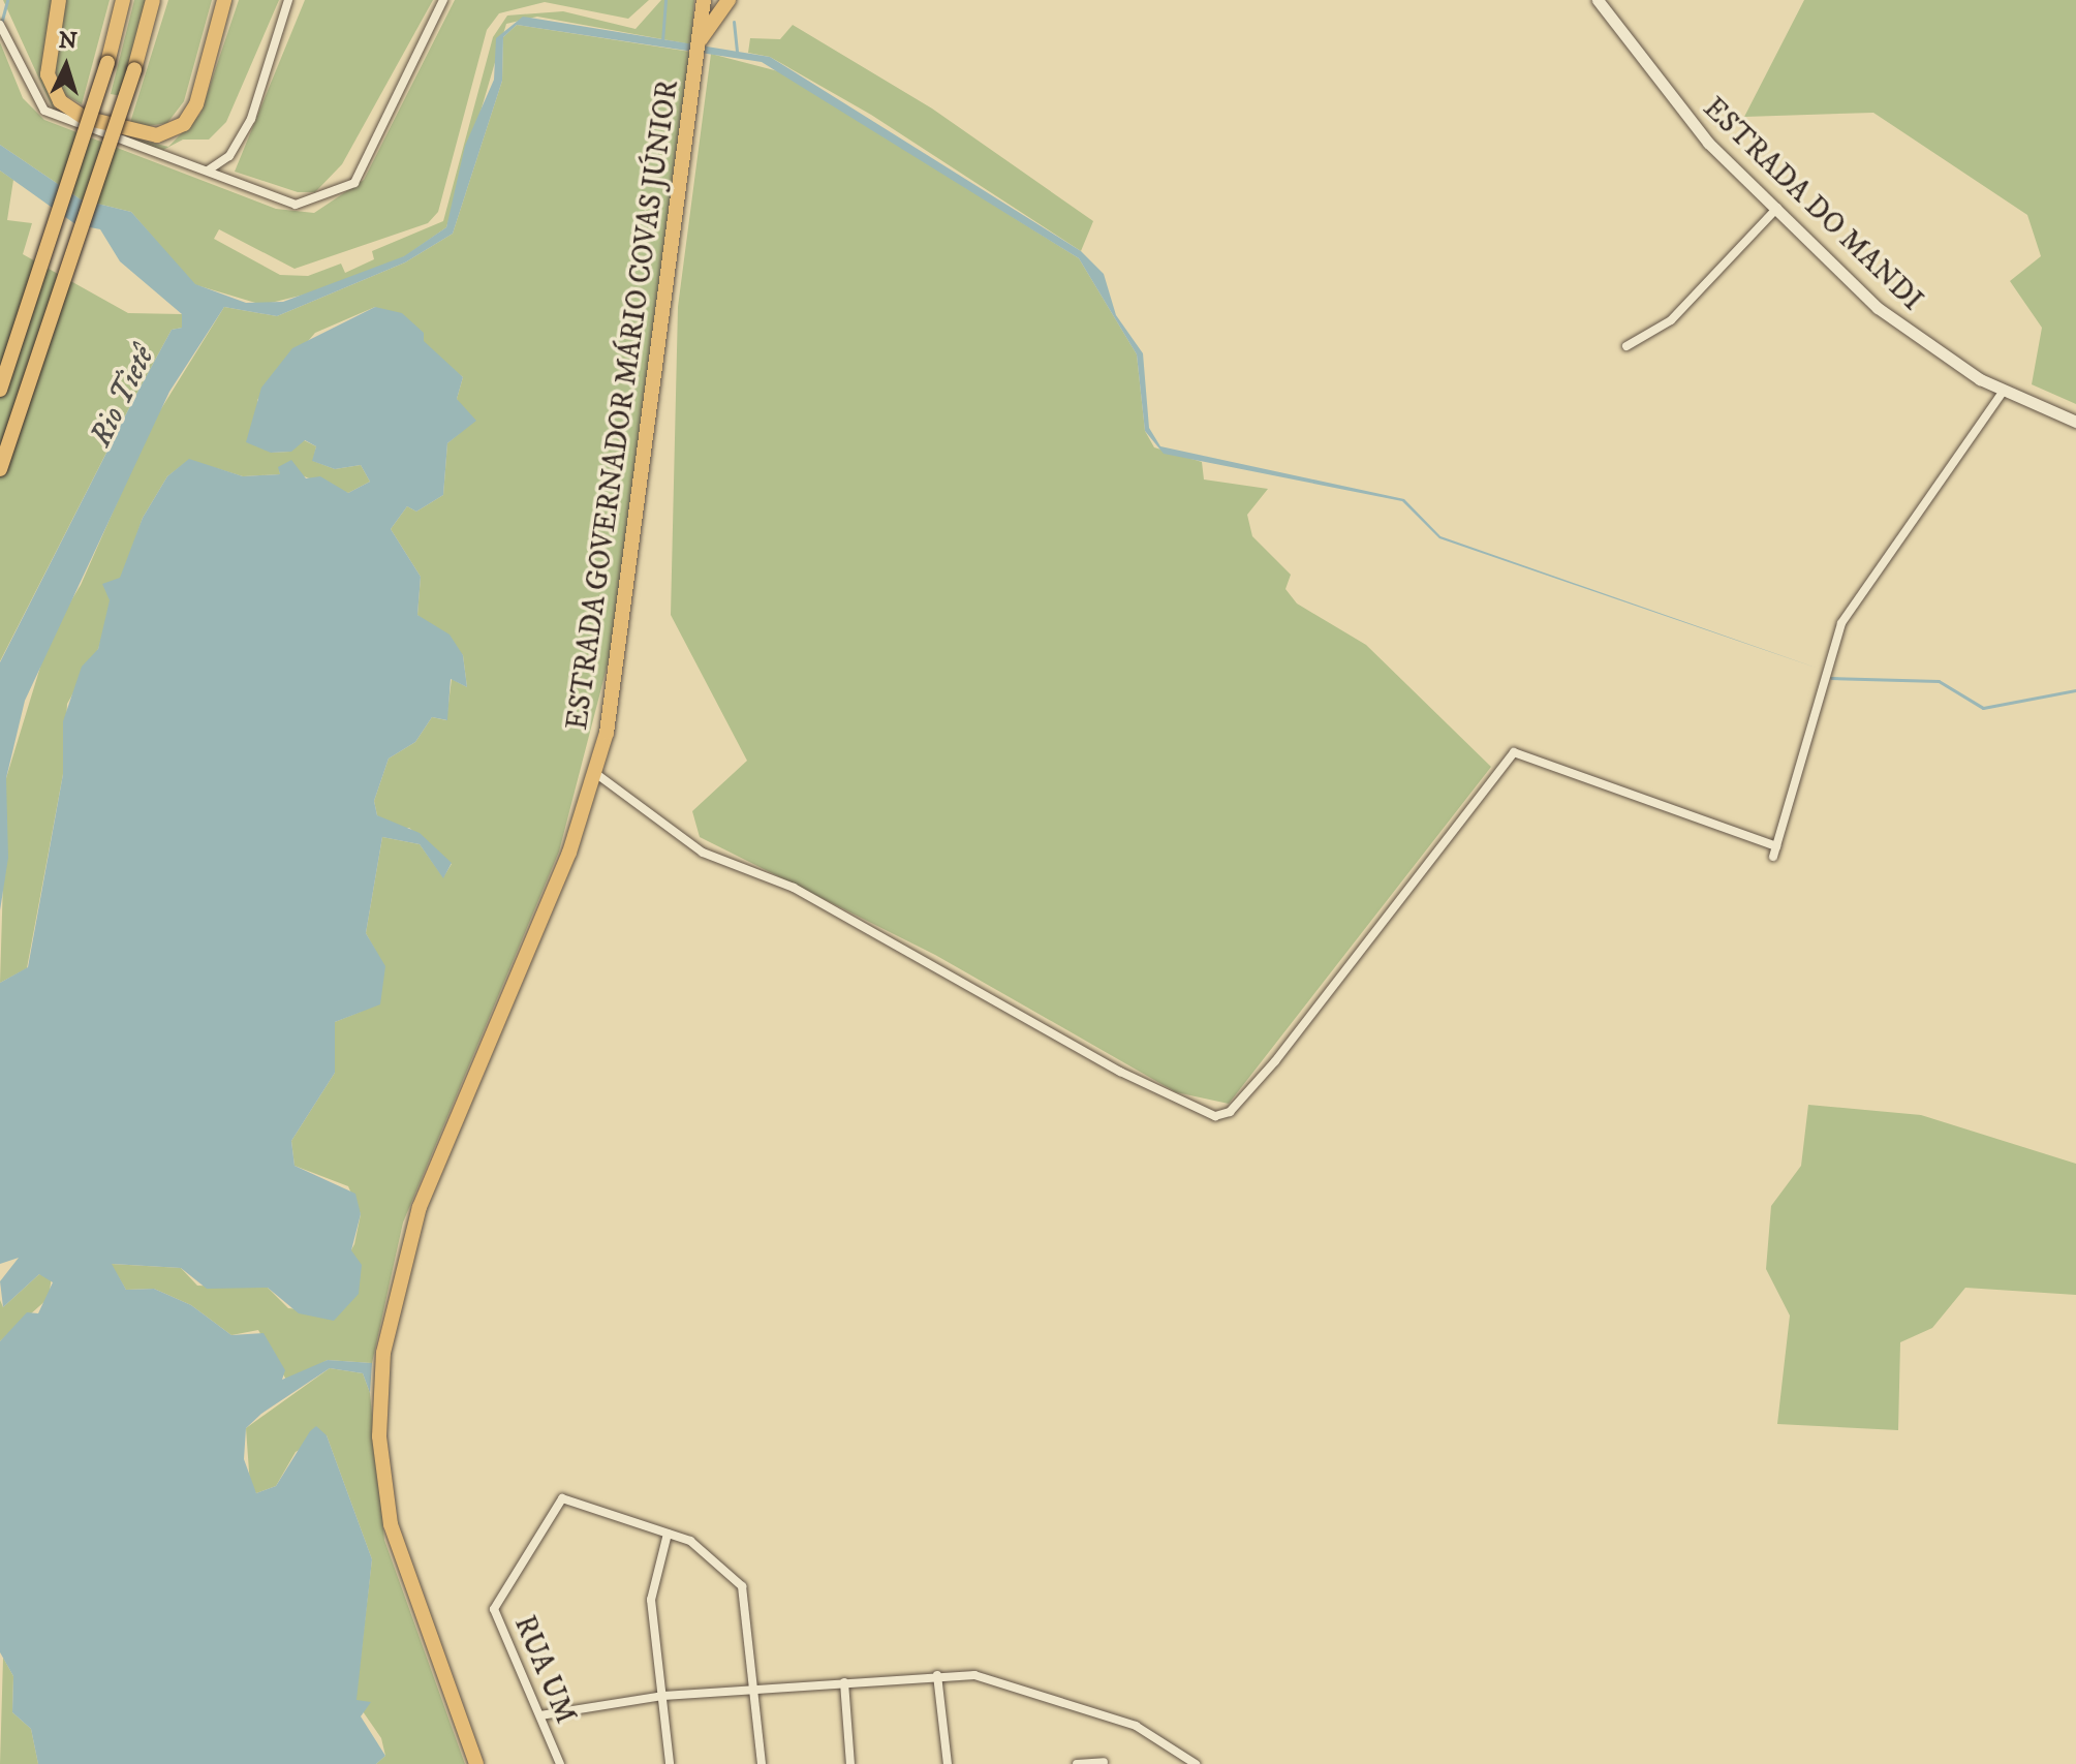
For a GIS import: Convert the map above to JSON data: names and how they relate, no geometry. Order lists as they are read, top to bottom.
{
  "streets": {
    "highway": ["ESTRADA GOVERNADOR MÁRIO COVAS JÚNIOR"],
    "main road": ["ESTRADA DO MANDI"],
    "street": ["RUA UM"]
  },
  "water": ["Rio Tietê"],
  "north": "top"
}
